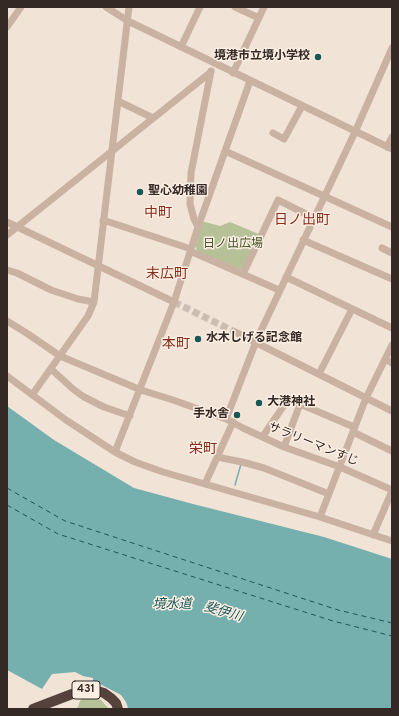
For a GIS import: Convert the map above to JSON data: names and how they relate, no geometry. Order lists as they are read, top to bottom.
{
  "streets": {
    "highway": ["431"],
    "street": ["サラリーマンすじ"]
  },
  "districts": [
    "中町",
    "日ノ出町",
    "末広町",
    "本町",
    "栄町"
  ],
  "water": ["境水道", "斐伊川"],
  "parks": ["日ノ出広場"],
  "places": [
    "境港市立境小学校",
    "聖心幼稚園",
    "水木しげる記念館",
    "大港神社",
    "手水舎"
  ]
}
